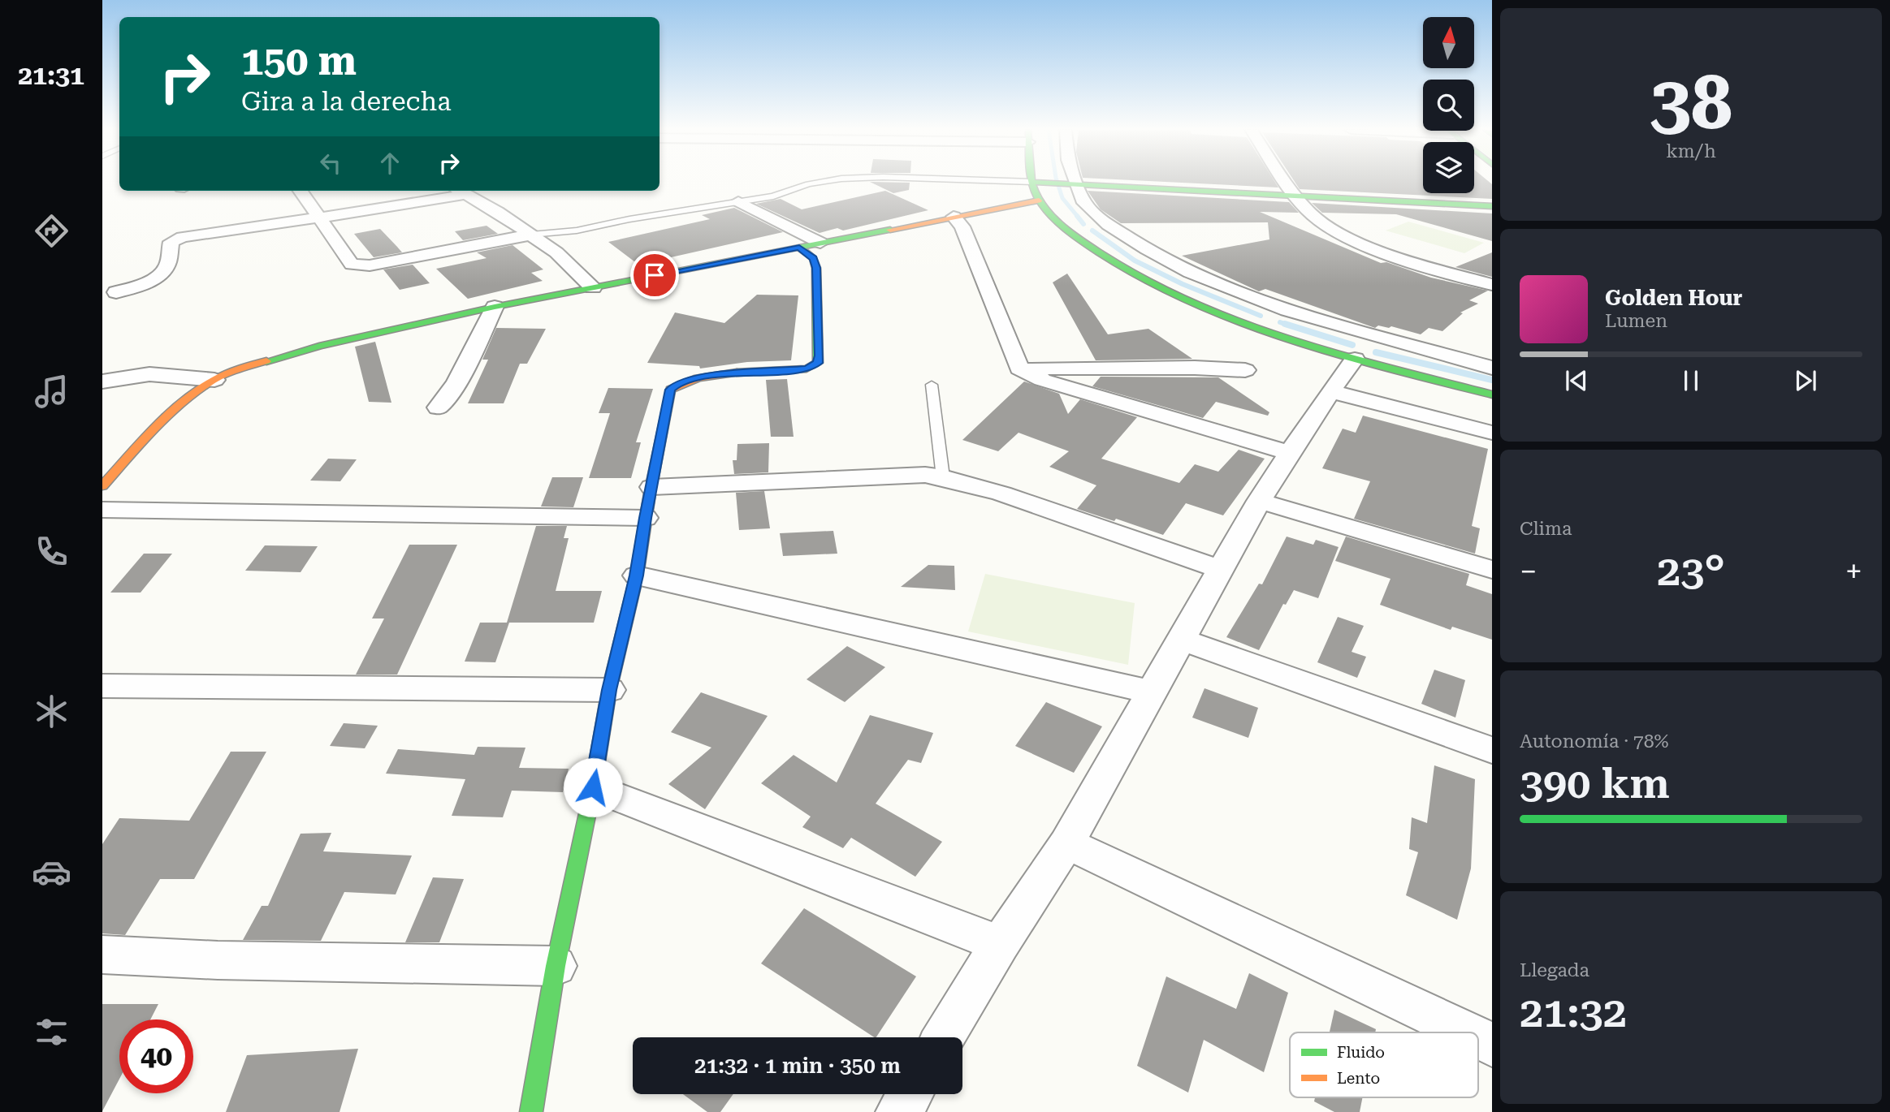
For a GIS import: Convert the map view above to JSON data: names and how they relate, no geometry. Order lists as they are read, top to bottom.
{
  "legend": ["Fluido", "Lento"],
  "north": "top",
  "page": {
    "tabs": "21:31",
    "tile": [
      ["38", "km/h"],
      "Clima",
      ["Autonomía · 78%", "390 km"],
      ["Llegada", "21:32"]
    ],
    "turn": ["150 m", "Gira a la derecha"],
    "song": ["Golden Hour", "Lumen"],
    "heat": ["−", "23°", "+"],
    "limit": "40",
    "trip": "21:32 · 1 min · 350 m"
  }
}
